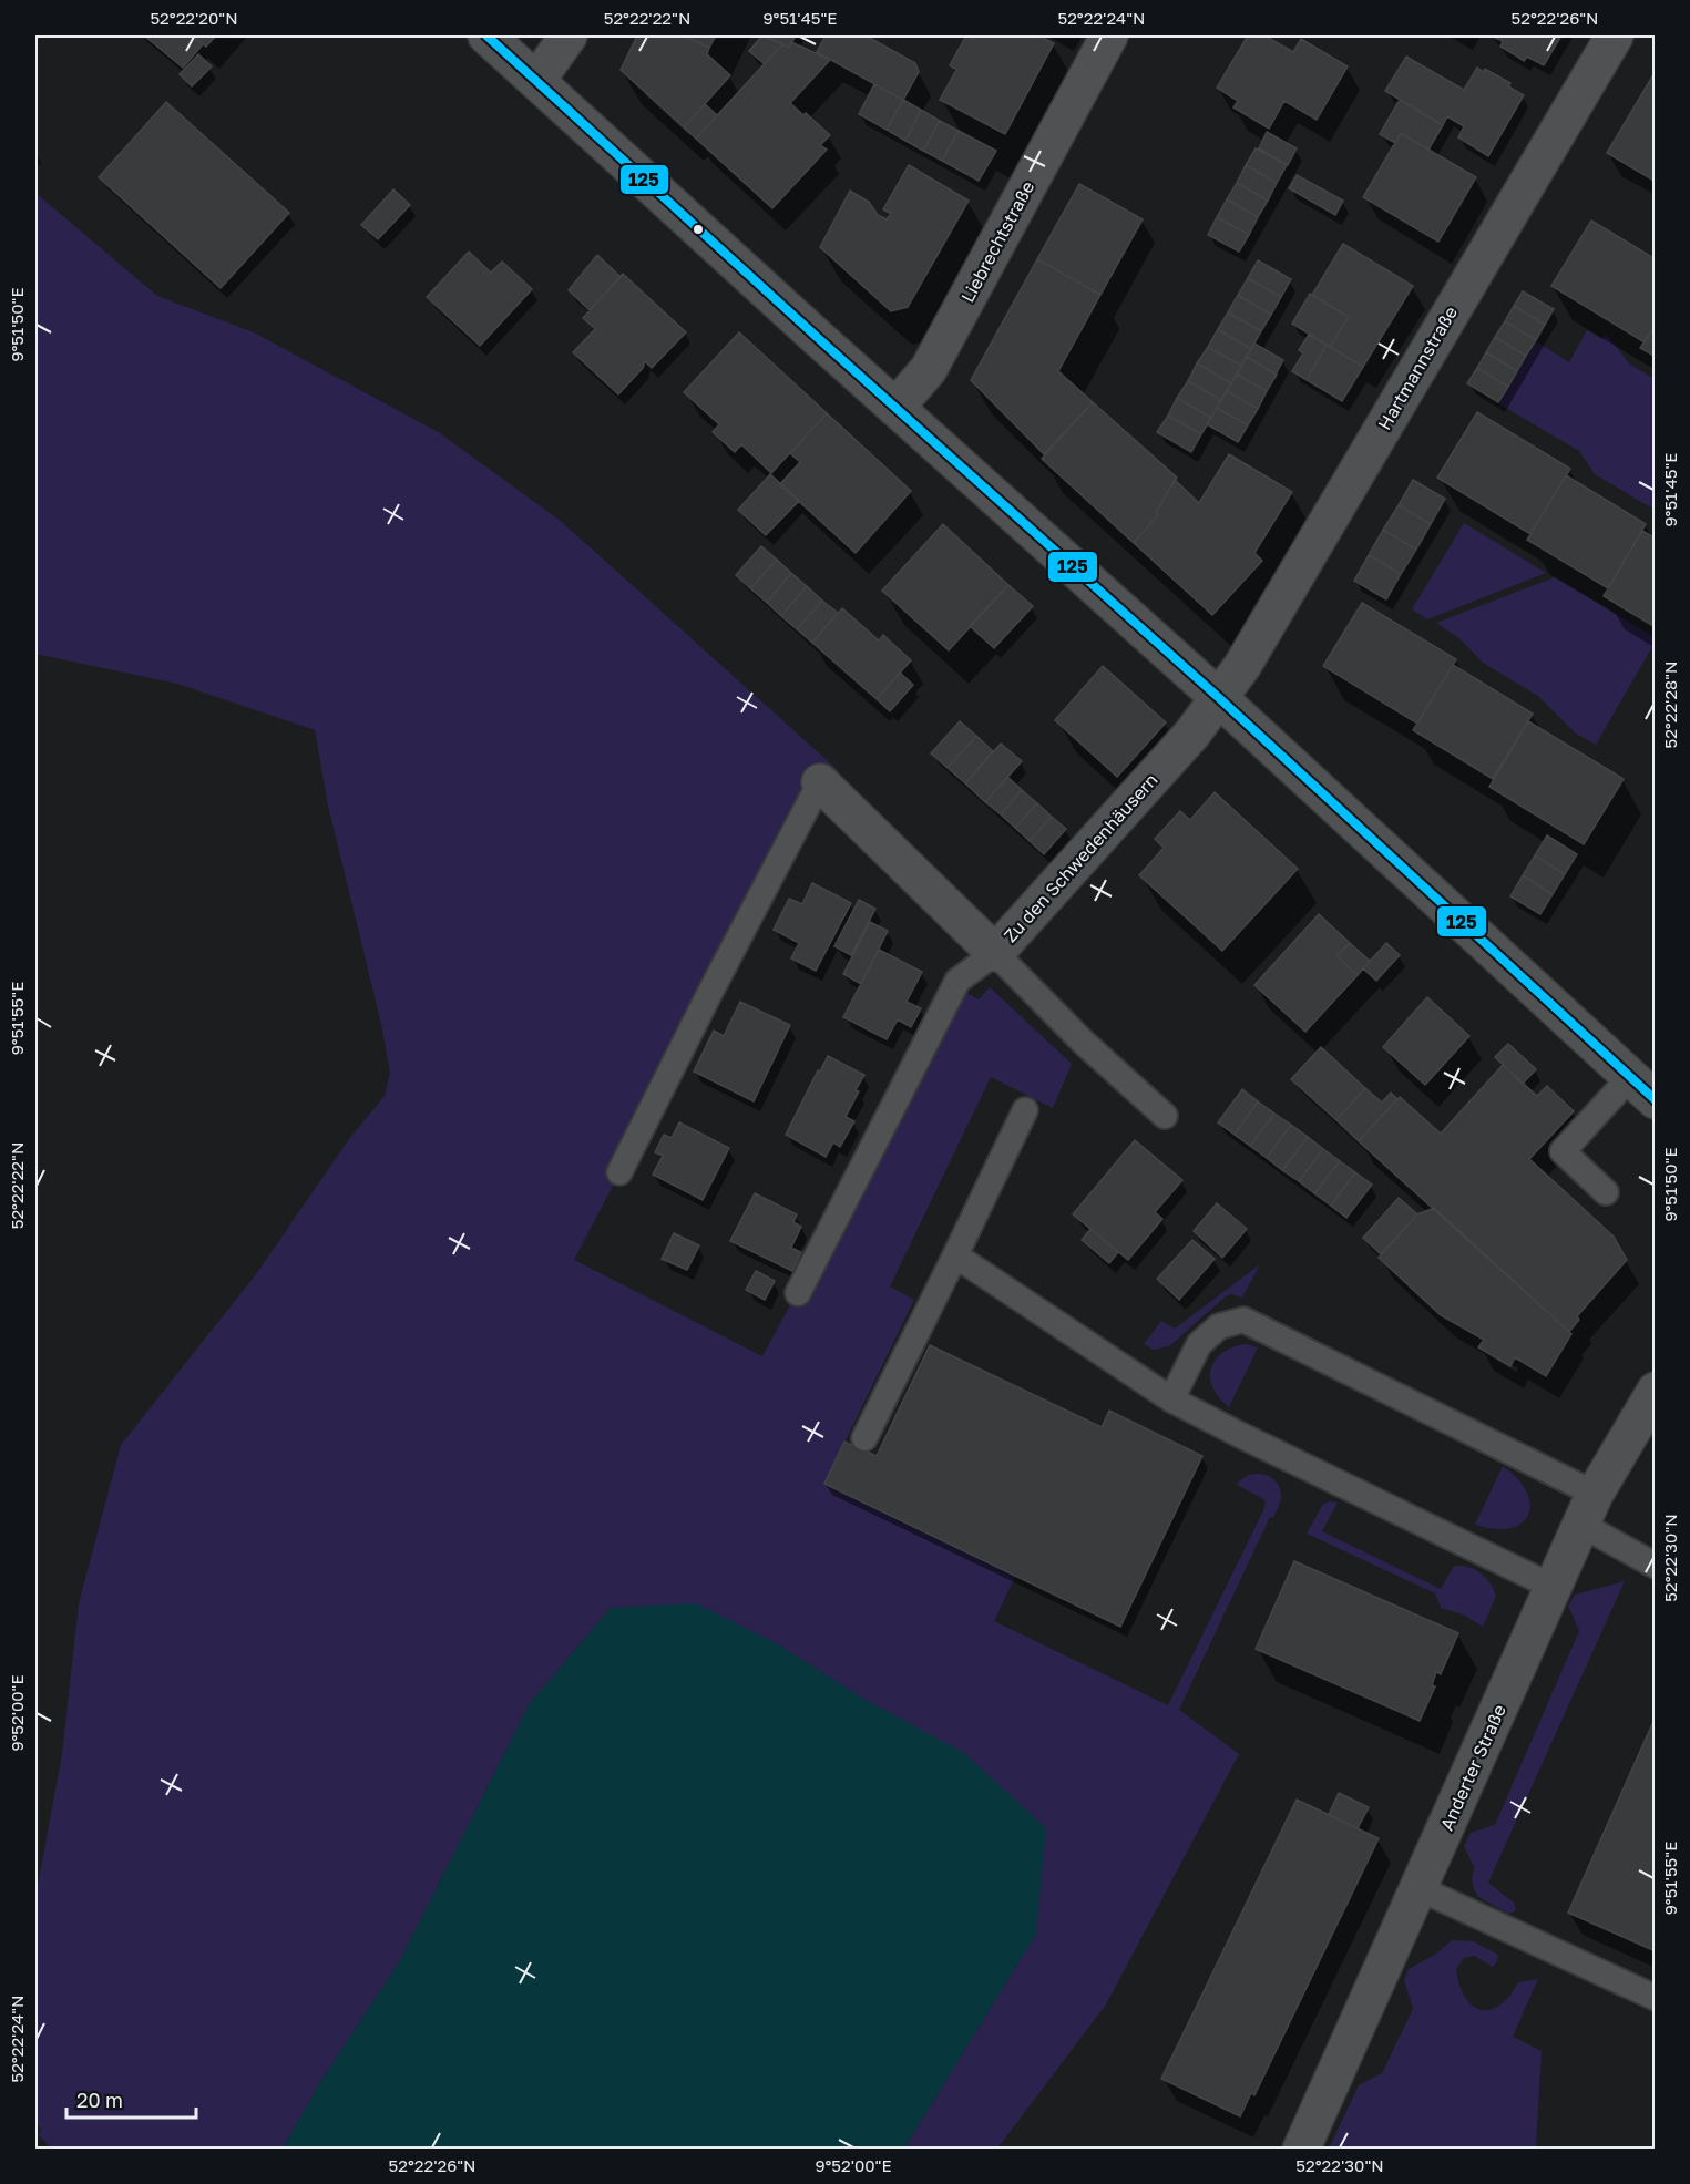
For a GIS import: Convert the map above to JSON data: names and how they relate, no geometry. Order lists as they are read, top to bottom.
{
  "streets": {
    "street": [
      "Liebrechtstraße",
      "Hartmannstraße",
      "Zu den Schwedenhäusern",
      "Anderter Straße"
    ]
  },
  "crossings": [
    ["Hartmannstraße", "Zu den Schwedenhäusern"]
  ],
  "lines": ["transit line 125"],
  "scale_bar": "20 m",
  "coordinates": [
    "52°22'20\"N",
    "52°22'22\"N",
    "9°51'45\"E",
    "52°22'24\"N",
    "52°22'26\"N",
    "9°51'50\"E",
    "52°22'28\"N",
    "9°51'55\"E",
    "52°22'30\"N",
    "9°52'00\"E"
  ]
}
